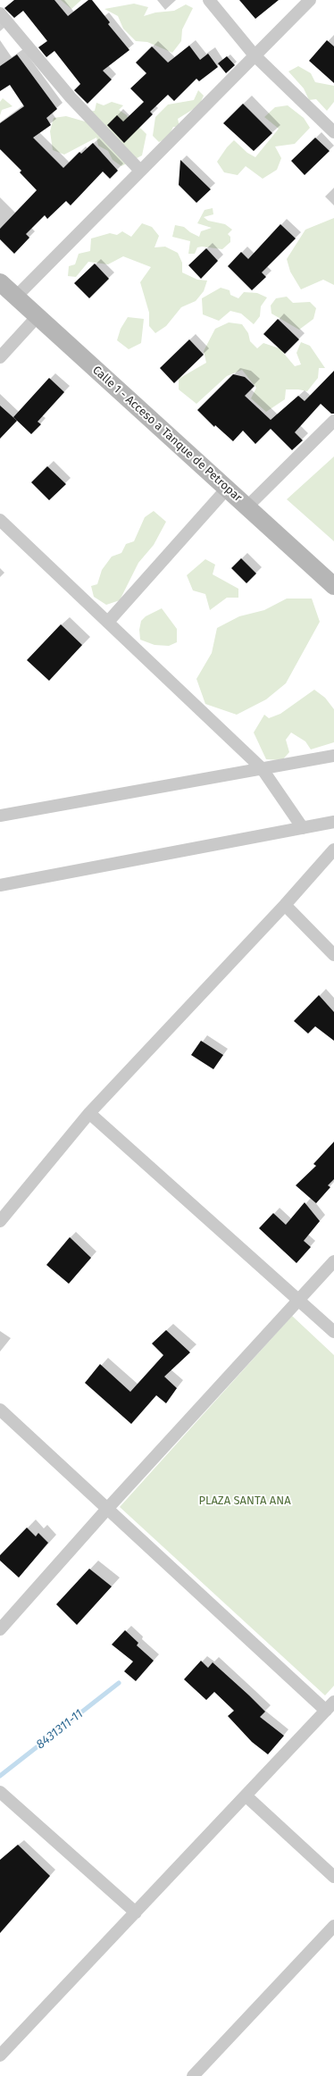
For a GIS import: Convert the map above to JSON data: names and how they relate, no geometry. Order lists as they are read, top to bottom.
{
  "streets": {
    "street": ["Calle 1 - Acceso a Tanque de Petropar"]
  },
  "water": ["8431311-11"],
  "parks": ["PLAZA SANTA ANA"]
}
